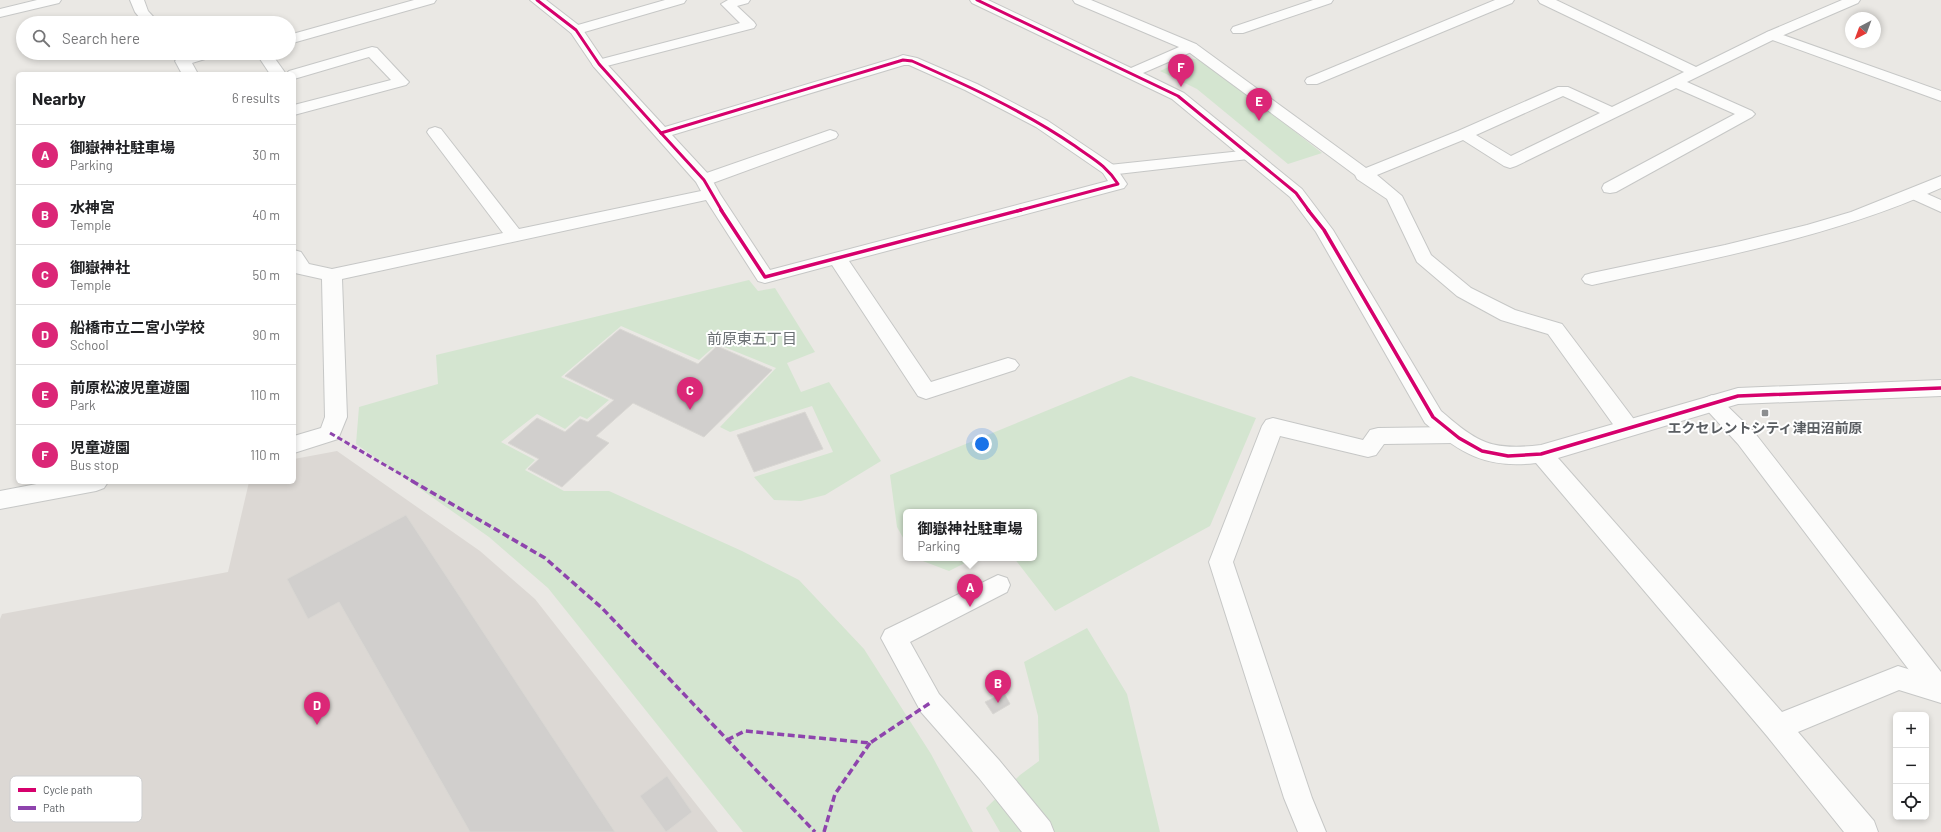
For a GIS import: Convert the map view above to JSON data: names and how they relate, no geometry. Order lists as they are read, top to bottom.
{
  "districts": ["前原東五丁目"],
  "places": {
    "transit": ["エクセレントシティ津田沼前原"]
  },
  "legend": ["Cycle path", "Path"],
  "north": "bottom left",
  "page": {
    "search": "Search here",
    "pins": [
      "F",
      "E",
      "C",
      "A",
      "B",
      "D"
    ],
    "heading": ["Nearby", "6 results"],
    "list": [
      {
        "mark": "A",
        "name": "御嶽神社駐車場",
        "note": "Parking",
        "value": "30 m"
      },
      {
        "mark": "B",
        "name": "水神宮",
        "note": "Temple",
        "value": "40 m"
      },
      {
        "mark": "C",
        "name": "御嶽神社",
        "note": "Temple",
        "value": "50 m"
      },
      {
        "mark": "D",
        "name": "船橋市立二宮小学校",
        "note": "School",
        "value": "90 m"
      },
      {
        "mark": "E",
        "name": "前原松波児童遊園",
        "note": "Park",
        "value": "110 m"
      },
      {
        "mark": "F",
        "name": "児童遊園",
        "note": "Bus stop",
        "value": "110 m"
      }
    ],
    "popup": ["御嶽神社駐車場", "Parking"],
    "map_buttons": ["+", "−"]
  }
}
